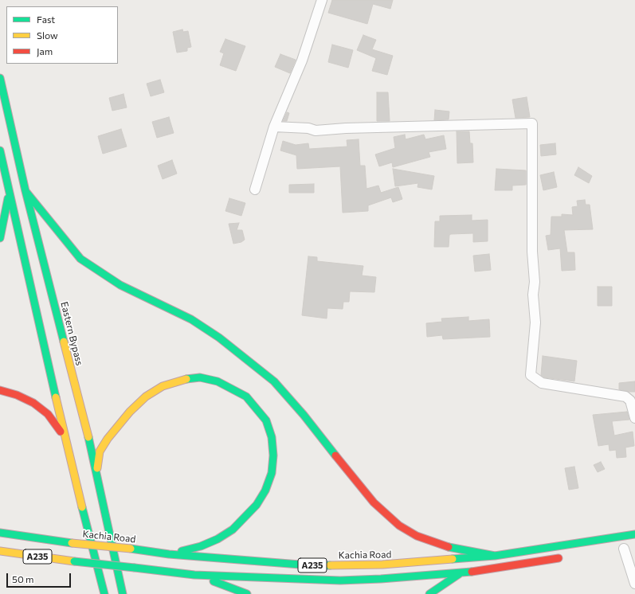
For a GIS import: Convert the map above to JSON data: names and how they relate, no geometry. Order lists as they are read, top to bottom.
{
  "streets": {
    "highway": ["Eastern Bypass", "Kachia Road", "A235"]
  },
  "legend": ["Fast", "Slow", "Jam"],
  "scale_bar": "50 m"
}
